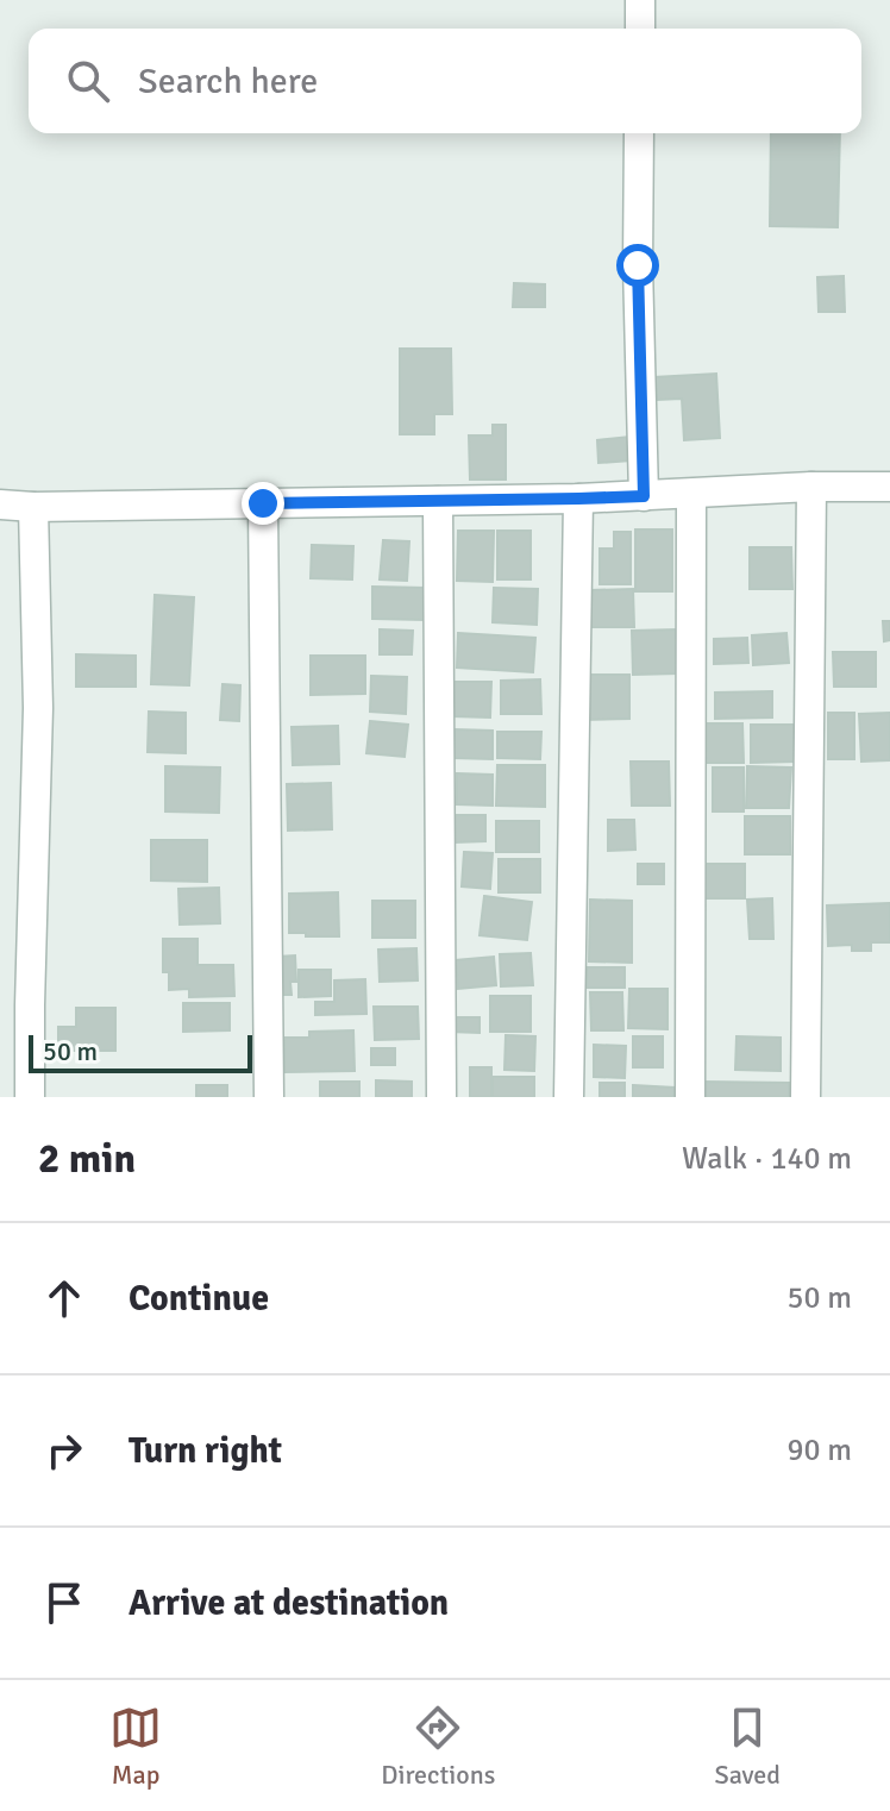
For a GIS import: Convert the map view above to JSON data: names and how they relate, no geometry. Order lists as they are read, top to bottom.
{
  "scale_bar": "50 m",
  "page": {
    "search": "Search here",
    "scale": "50 m",
    "heading": ["2 min", "Walk · 140 m"],
    "list": [
      ["Continue", "50 m"],
      ["Turn right", "90 m"],
      "Arrive at destination"
    ],
    "nav": ["Map", "Directions", "Saved"]
  }
}
